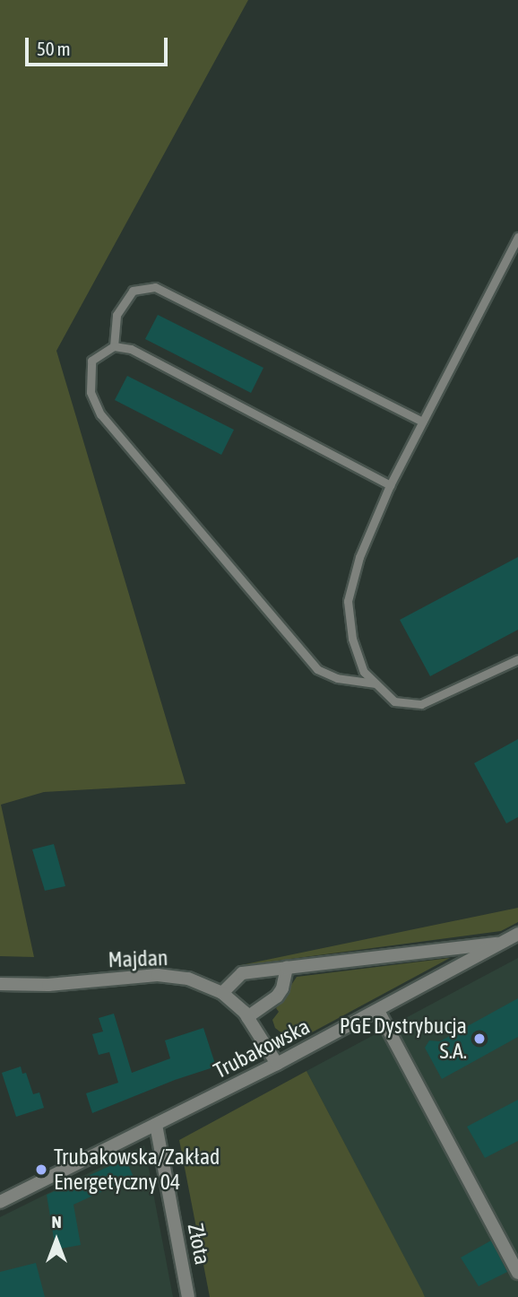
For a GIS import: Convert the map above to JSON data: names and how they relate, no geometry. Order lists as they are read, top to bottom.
{
  "streets": {
    "street": ["Majdan", "Trubakowska", "Złota"]
  },
  "crossings": [
    ["Majdan", "Trubakowska"],
    ["Trubakowska", "Złota"]
  ],
  "places": ["PGE Dystrybucja S.A.", "Trubakowska/Zakład Energetyczny 04"],
  "scale_bar": "50 m",
  "north": "top"
}
